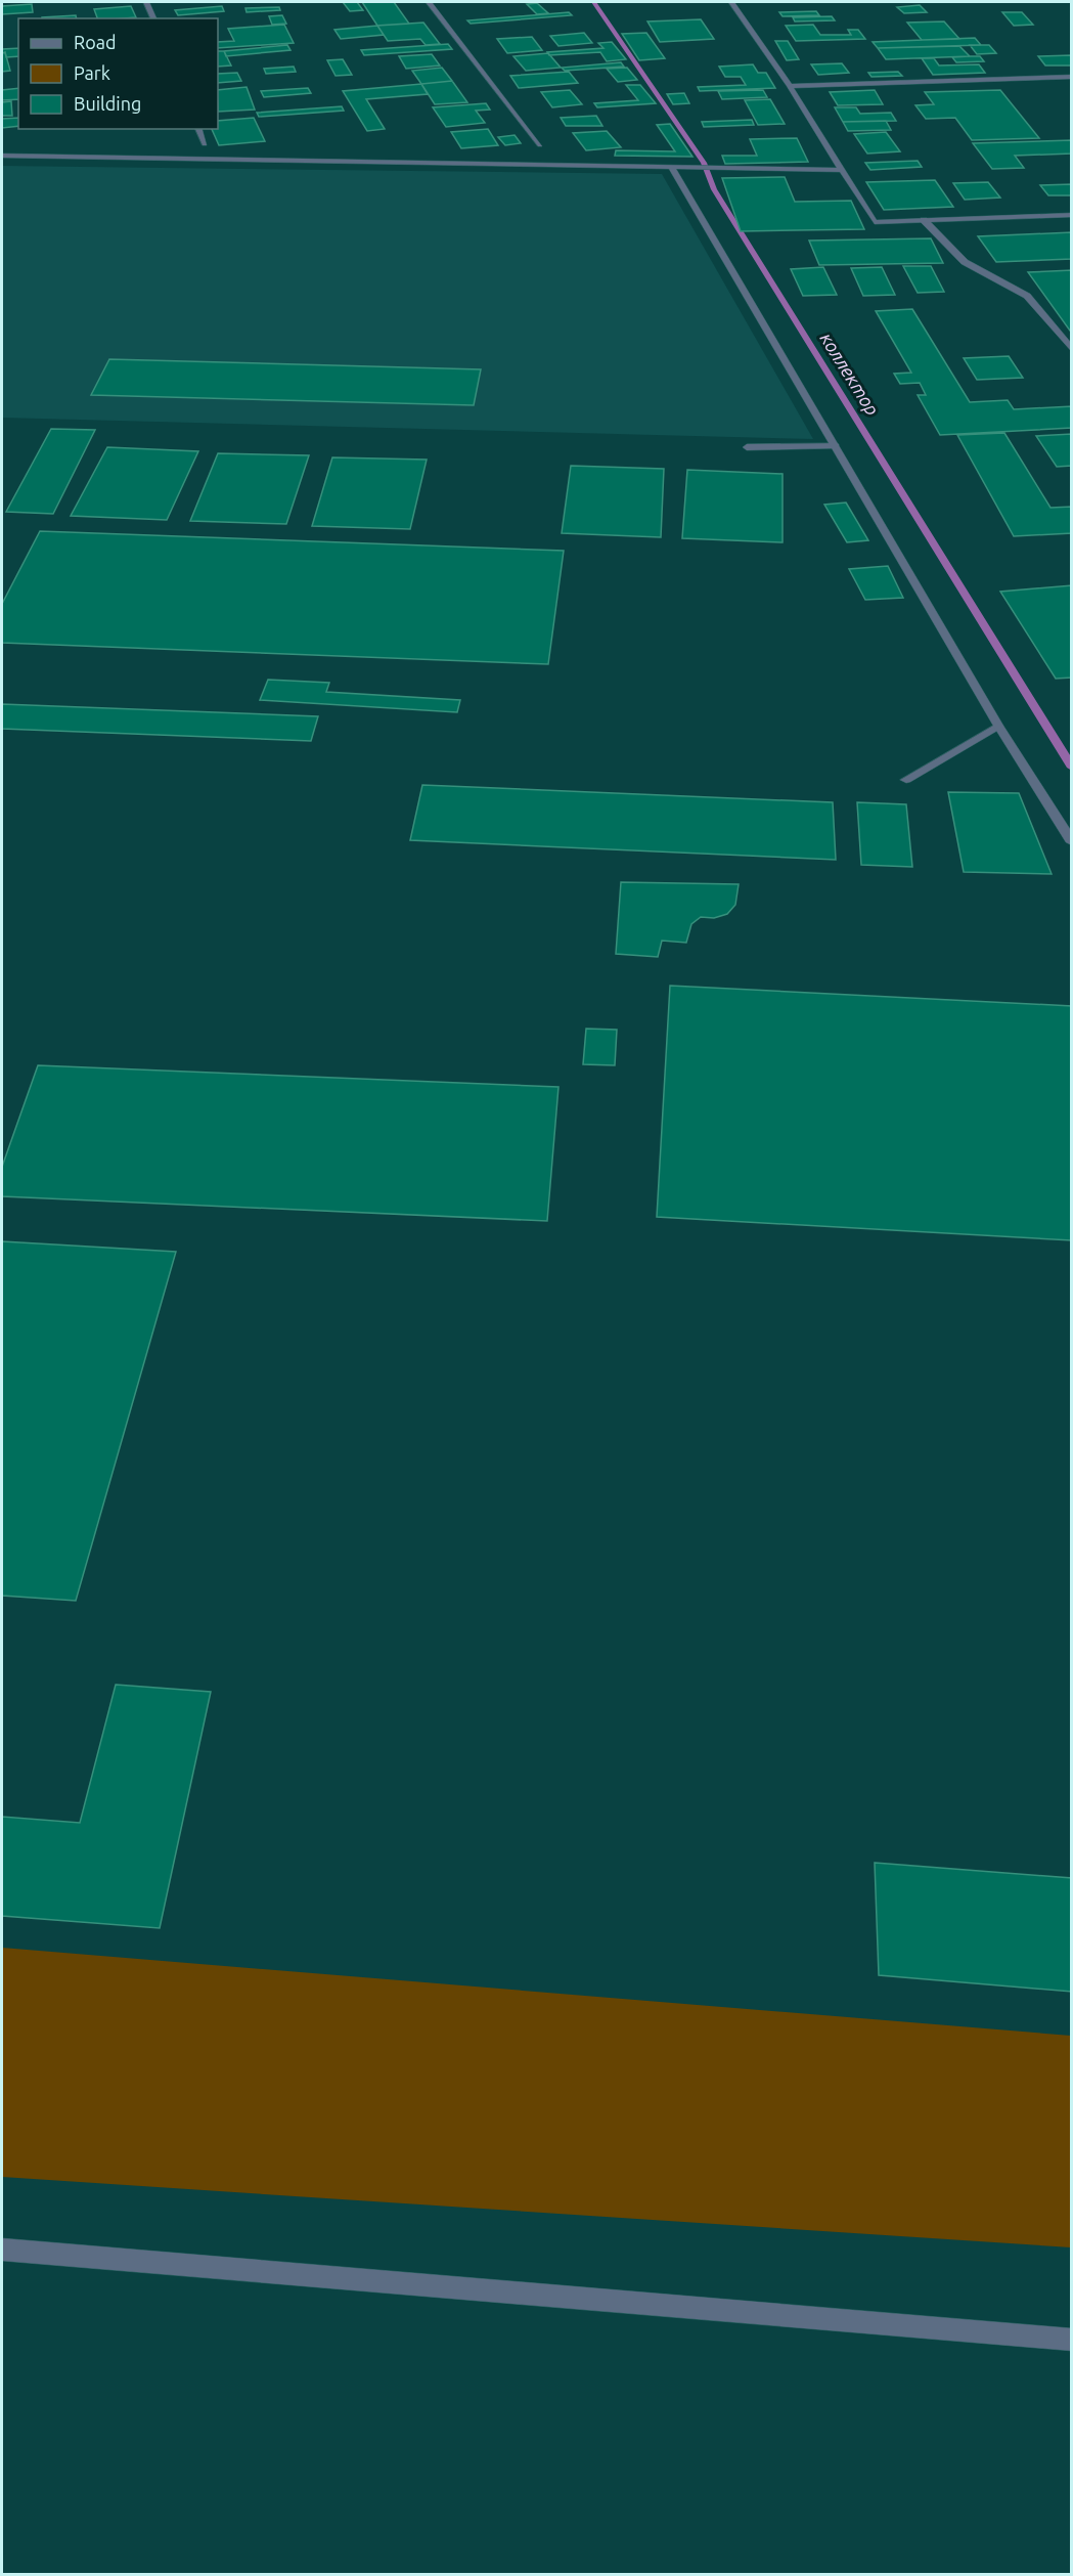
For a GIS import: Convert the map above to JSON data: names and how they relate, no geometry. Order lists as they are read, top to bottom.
{
  "water": ["коллектор"],
  "legend": ["Road", "Park", "Building"]
}
